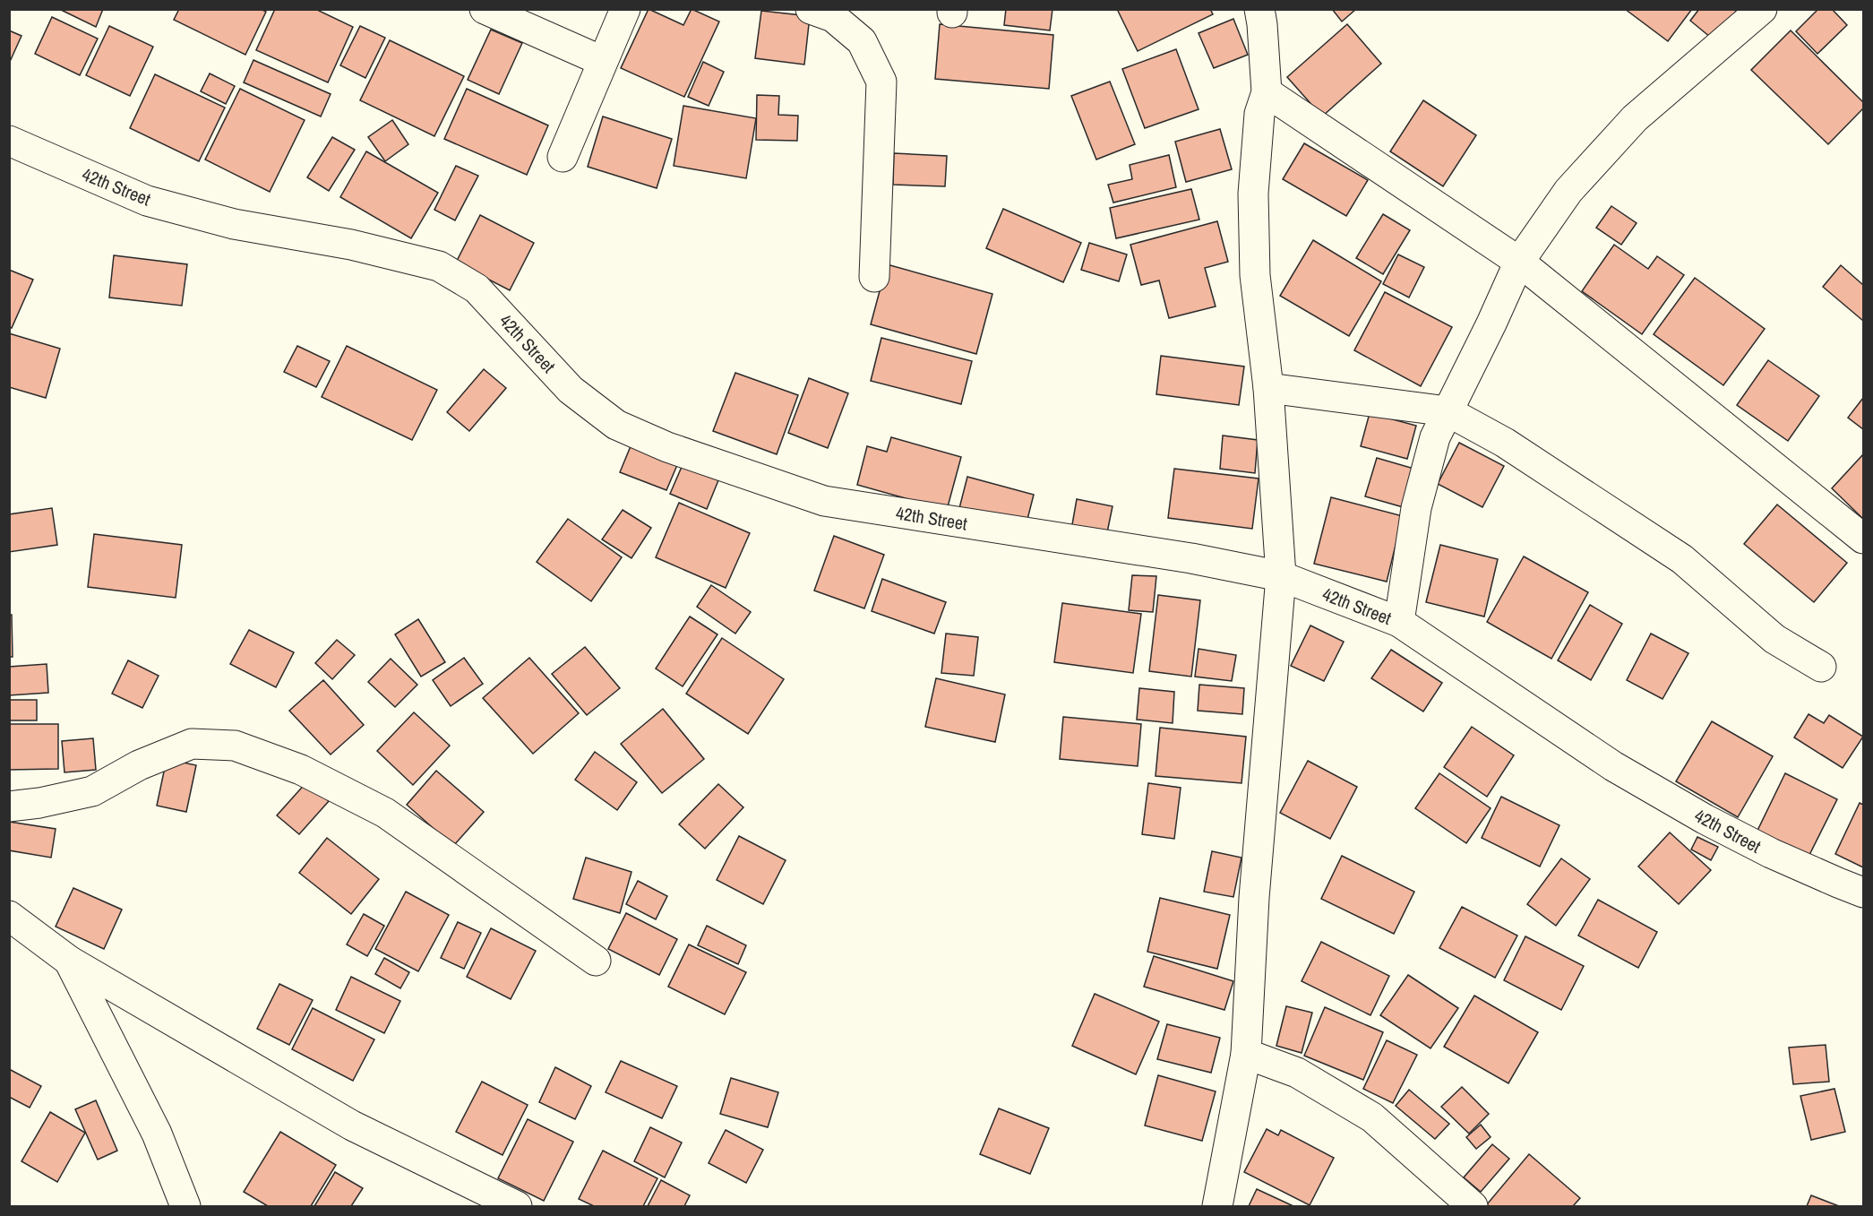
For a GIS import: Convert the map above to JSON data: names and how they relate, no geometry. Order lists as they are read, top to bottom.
{
  "streets": {
    "street": ["42th Street"]
  }
}
